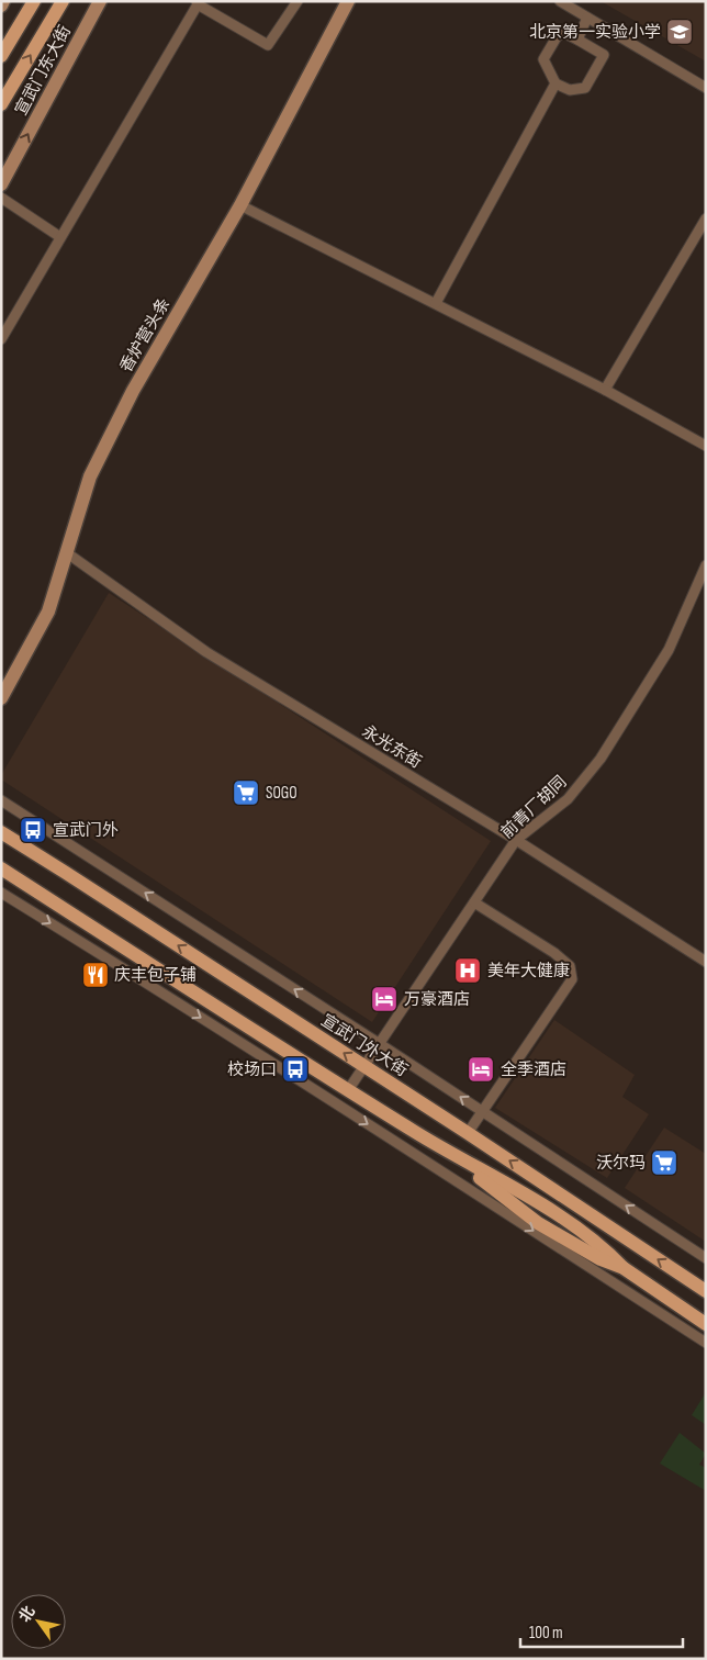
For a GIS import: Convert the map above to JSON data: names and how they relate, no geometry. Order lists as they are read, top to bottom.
{
  "streets": {
    "main road": ["宣武门东大街", "宣武门外大街"],
    "street": ["香炉营头条", "永光东街", "前青厂胡同"]
  },
  "crossings": [
    ["香炉营头条", "永光东街"],
    ["永光东街", "前青厂胡同"],
    ["前青厂胡同", "宣武门外大街"]
  ],
  "one_way": ["宣武门东大街"],
  "places": {
    "school or university": ["北京第一实验小学"],
    "supermarket": ["SOGO", "沃尔玛"],
    "bus stop": ["宣武门外", "校场口"],
    "hospital": ["美年大健康"],
    "restaurant": ["庆丰包子铺"],
    "hotel": ["万豪酒店", "全季酒店"]
  },
  "scale_bar": "100 m",
  "north": "top left"
}
